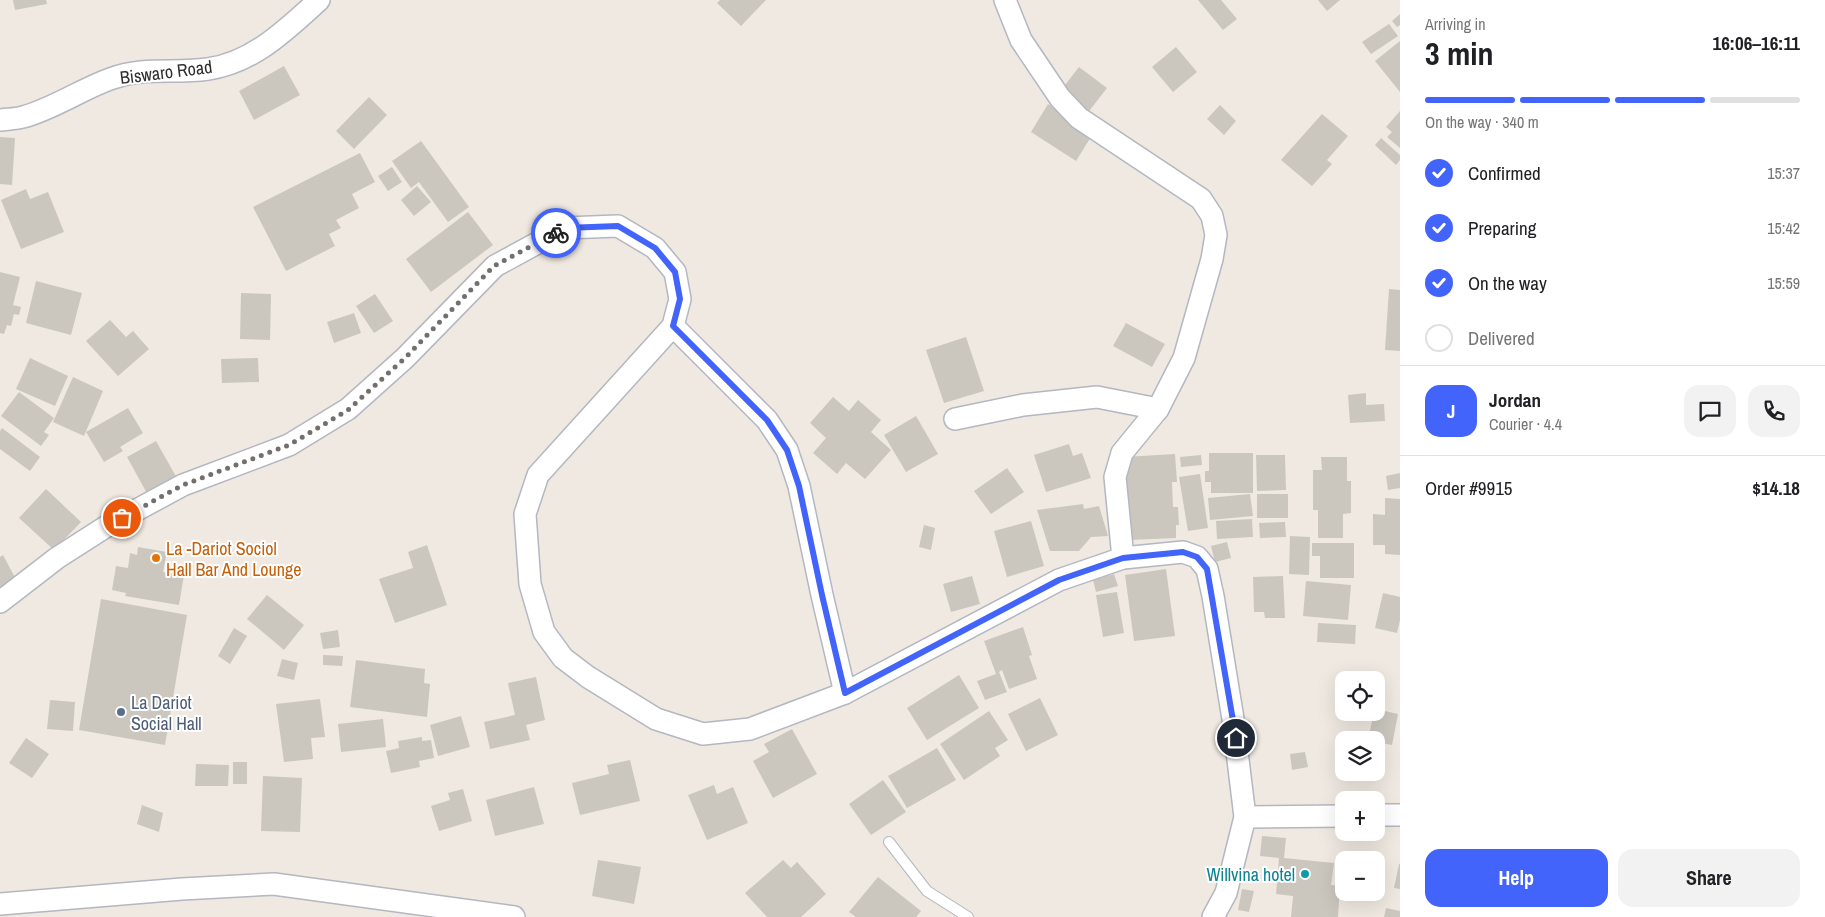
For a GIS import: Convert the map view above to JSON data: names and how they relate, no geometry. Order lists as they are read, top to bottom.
{
  "streets": {
    "street": ["Biswaro Road"]
  },
  "places": ["La -Dariot Sociol Hall Bar And Lounge", "La Dariot Social Hall", "Willvina hotel"],
  "page": {
    "heading": ["3 min", "Arriving in", "16:06–16:11"],
    "panel": [
      "Jordan",
      "Courier · 4.4",
      "Order #9915",
      "$14.18"
    ],
    "bar": "On the way · 340 m",
    "list": [
      ["Confirmed", "15:37"],
      ["Preparing", "15:42"],
      ["On the way", "15:59"],
      "Delivered"
    ],
    "round": "J",
    "map_buttons": ["+", "−"],
    "buttons": ["Help", "Share"]
  }
}
